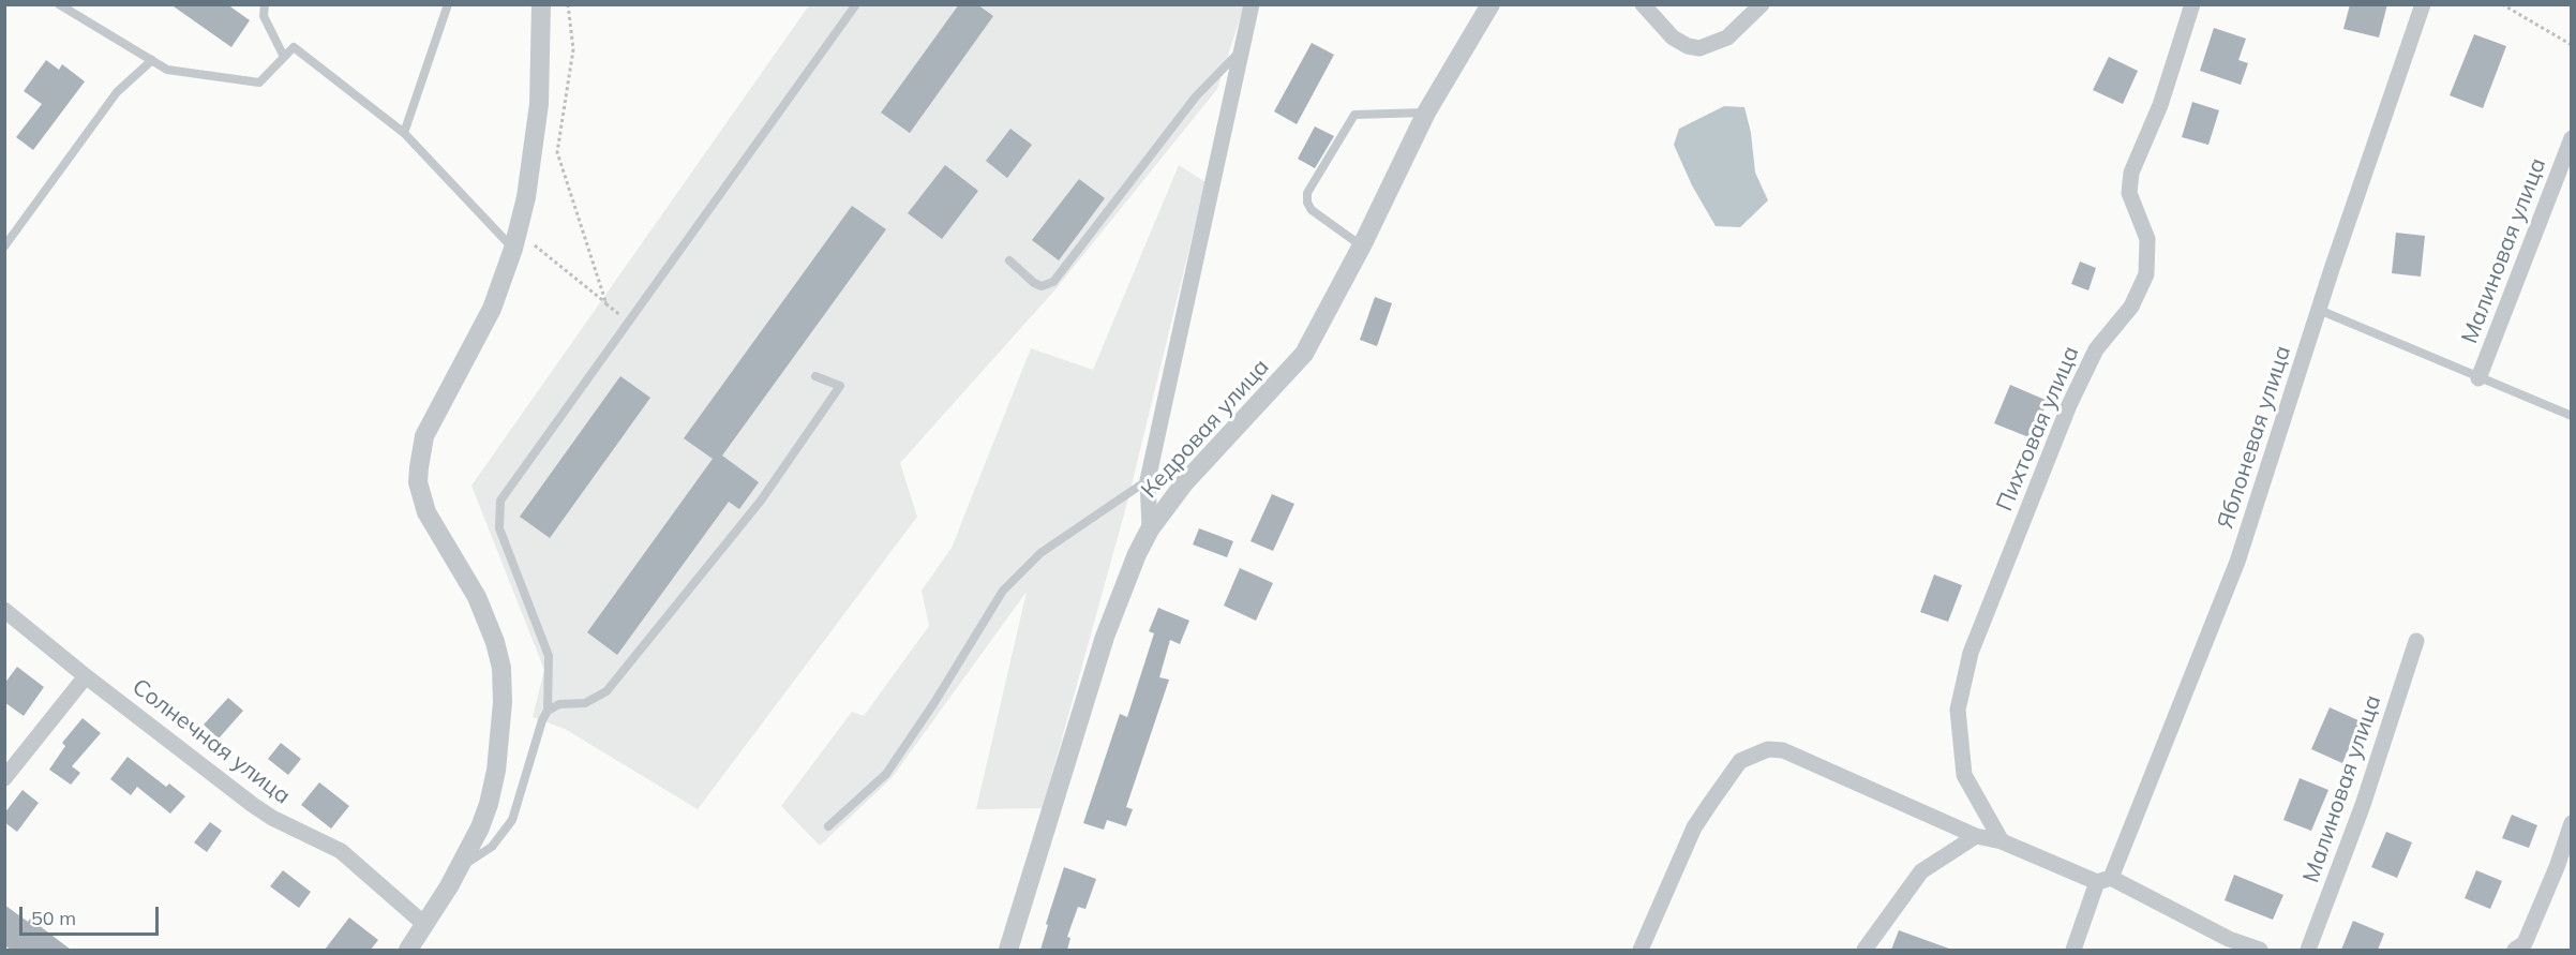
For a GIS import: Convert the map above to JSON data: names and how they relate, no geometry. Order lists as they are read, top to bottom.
{
  "streets": {
    "street": [
      "Малиновая улица",
      "Кедровая улица",
      "Пихтовая улица",
      "Яблоневая улица",
      "Солнечная улица"
    ]
  },
  "scale_bar": "50 m"
}
